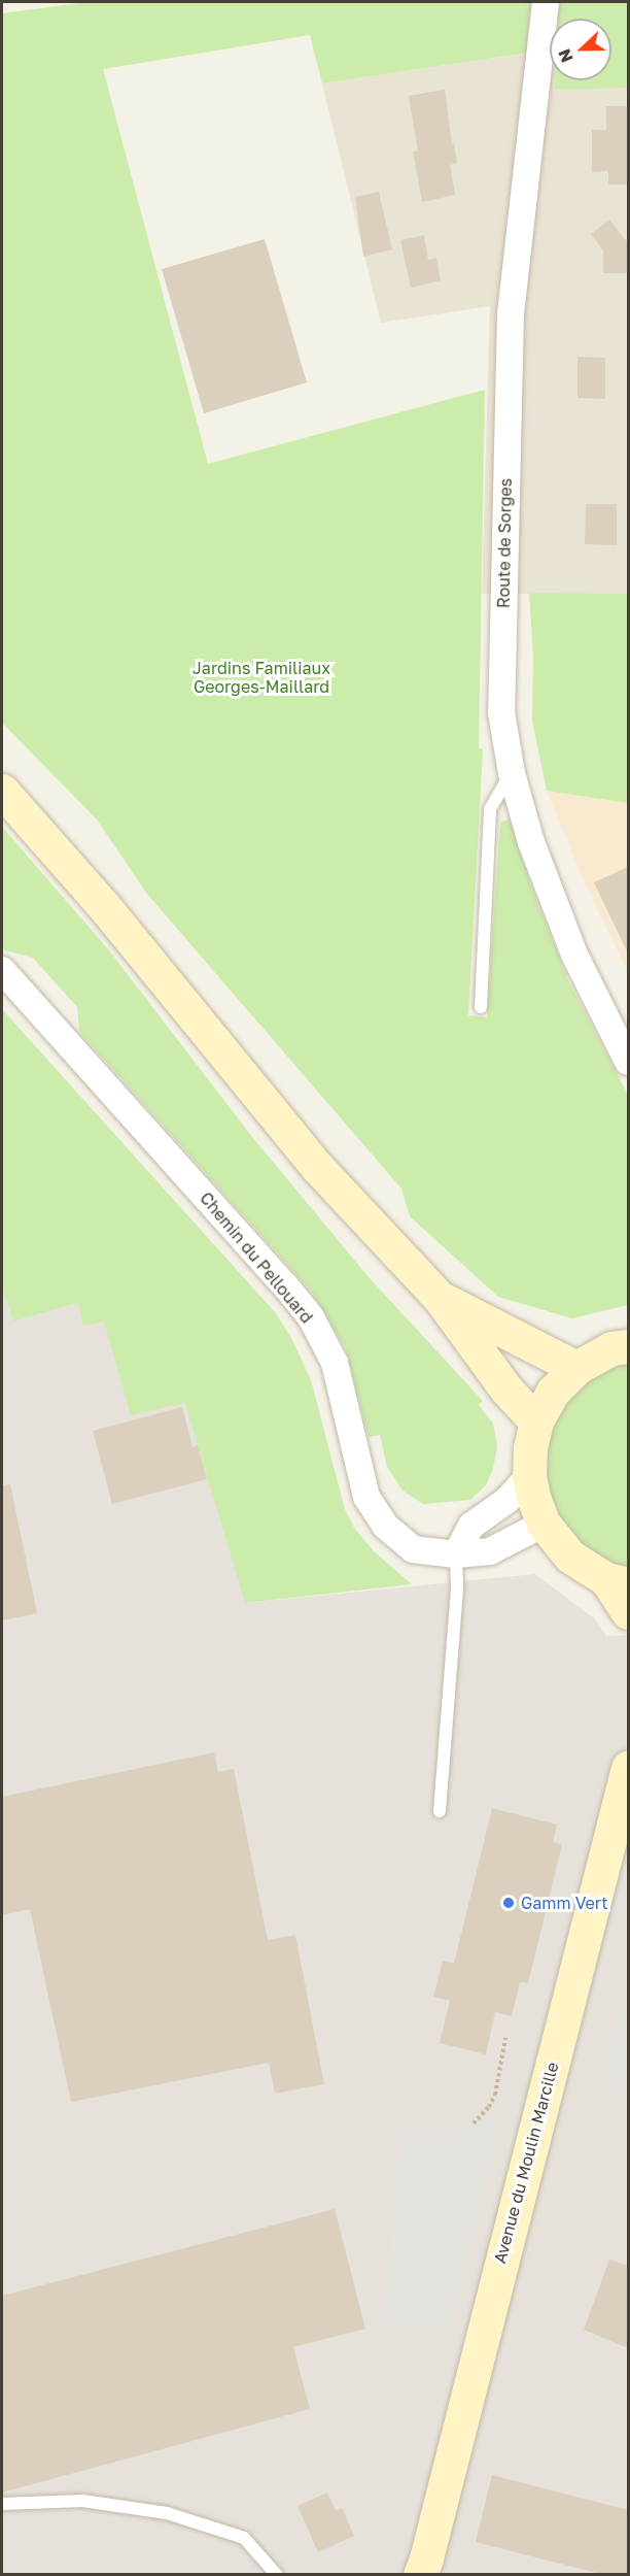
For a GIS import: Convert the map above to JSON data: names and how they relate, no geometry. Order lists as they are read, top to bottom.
{
  "streets": {
    "main road": ["Avenue du Moulin Marcille"],
    "street": ["Route de Sorges", "Chemin du Pellouard"]
  },
  "parks": ["Jardins Familiaux Georges-Maillard"],
  "places": ["Gamm Vert"],
  "north": "left"
}
